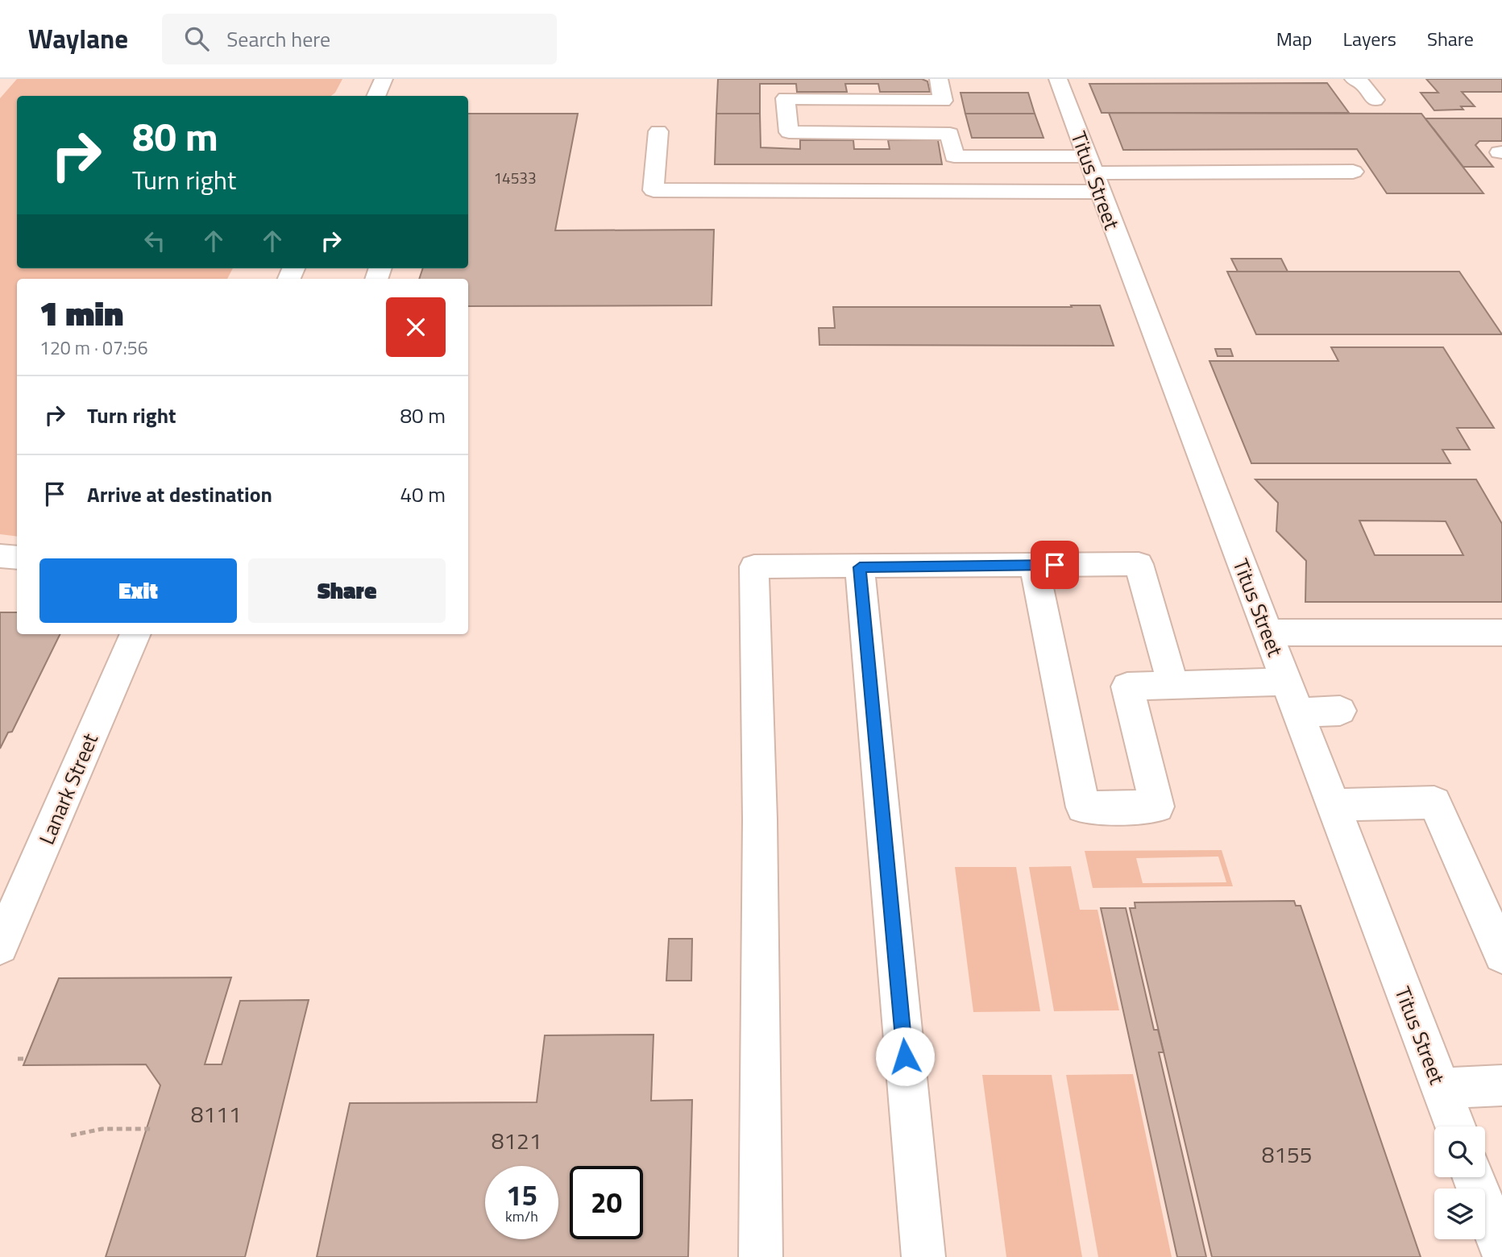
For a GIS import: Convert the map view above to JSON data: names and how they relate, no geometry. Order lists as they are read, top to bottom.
{
  "streets": {
    "street": ["Titus Street", "Lanark Street"]
  },
  "house_numbers": [
    "14533",
    "8111",
    "8121",
    "8155"
  ],
  "page": {
    "header": "Waylane",
    "search": "Search here",
    "nav": ["Map", "Layers", "Share"],
    "turn": ["80 m", "Turn right"],
    "heading": ["1 min", "120 m · 07:56"],
    "list": [
      {
        "name": "Turn right",
        "value": "80 m"
      },
      {
        "name": "Arrive at destination",
        "value": "40 m"
      }
    ],
    "buttons": ["Exit", "Share"],
    "speed": "15 km/h",
    "limit": "20"
  }
}
